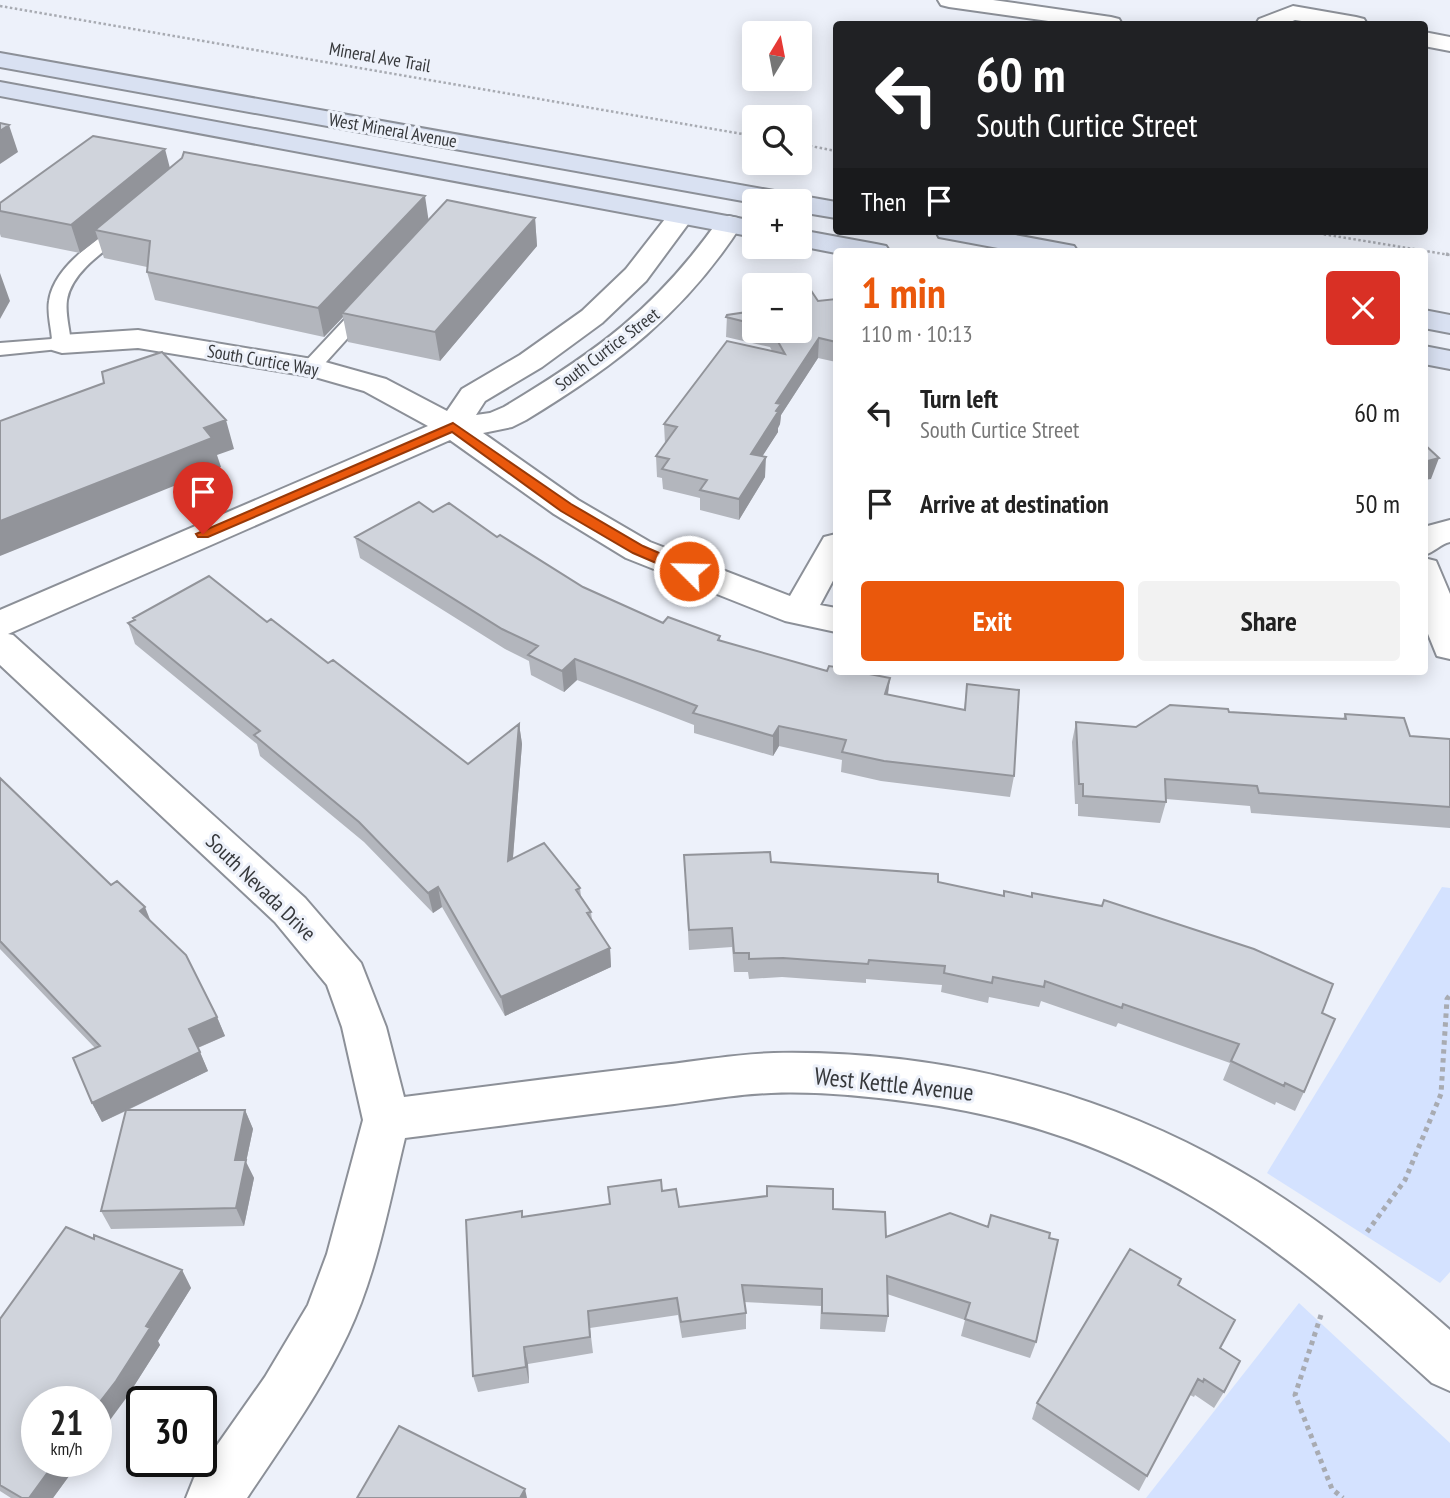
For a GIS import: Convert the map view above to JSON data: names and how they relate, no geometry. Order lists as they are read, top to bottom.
{
  "streets": {
    "main road": ["West Mineral Avenue"],
    "street": [
      "South Curtice Street",
      "South Curtice Way",
      "South Nevada Drive",
      "West Kettle Avenue"
    ],
    "path": ["Mineral Ave Trail"]
  },
  "crossings": [
    ["West Mineral Avenue", "South Curtice Street"],
    ["South Curtice Street", "South Curtice Way"],
    ["South Nevada Drive", "West Kettle Avenue"]
  ],
  "north": "top",
  "page": {
    "map_buttons": ["+", "−"],
    "turn": ["60 m", "South Curtice Street"],
    "then": "Then",
    "heading": ["1 min", "110 m · 10:13"],
    "list": [
      {
        "name": "Turn left",
        "note": "South Curtice Street",
        "value": "60 m"
      },
      {
        "name": "Arrive at destination",
        "value": "50 m"
      }
    ],
    "buttons": ["Exit", "Share"],
    "speed": "21 km/h",
    "limit": "30"
  }
}
